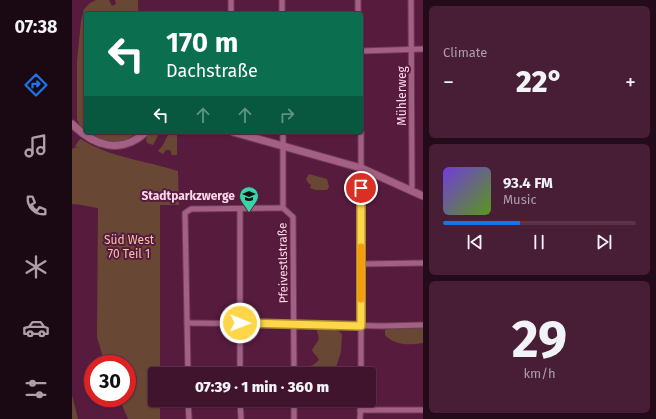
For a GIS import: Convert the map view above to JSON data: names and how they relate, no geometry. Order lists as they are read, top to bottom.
{
  "streets": {
    "street": ["Mühlerweg", "Pfeivestlstraße"]
  },
  "parks": ["Süd West 70 Teil 1"],
  "places": {
    "school or university": ["Stadtparkzwerge"]
  },
  "page": {
    "tabs": "07:38",
    "tile": [
      "Climate",
      ["29", "km/h"]
    ],
    "turn": ["170 m", "Dachstraße"],
    "heat": ["−", "22°", "+"],
    "song": ["93.4 FM", "Music"],
    "limit": "30",
    "trip": "07:39 · 1 min · 360 m"
  }
}
